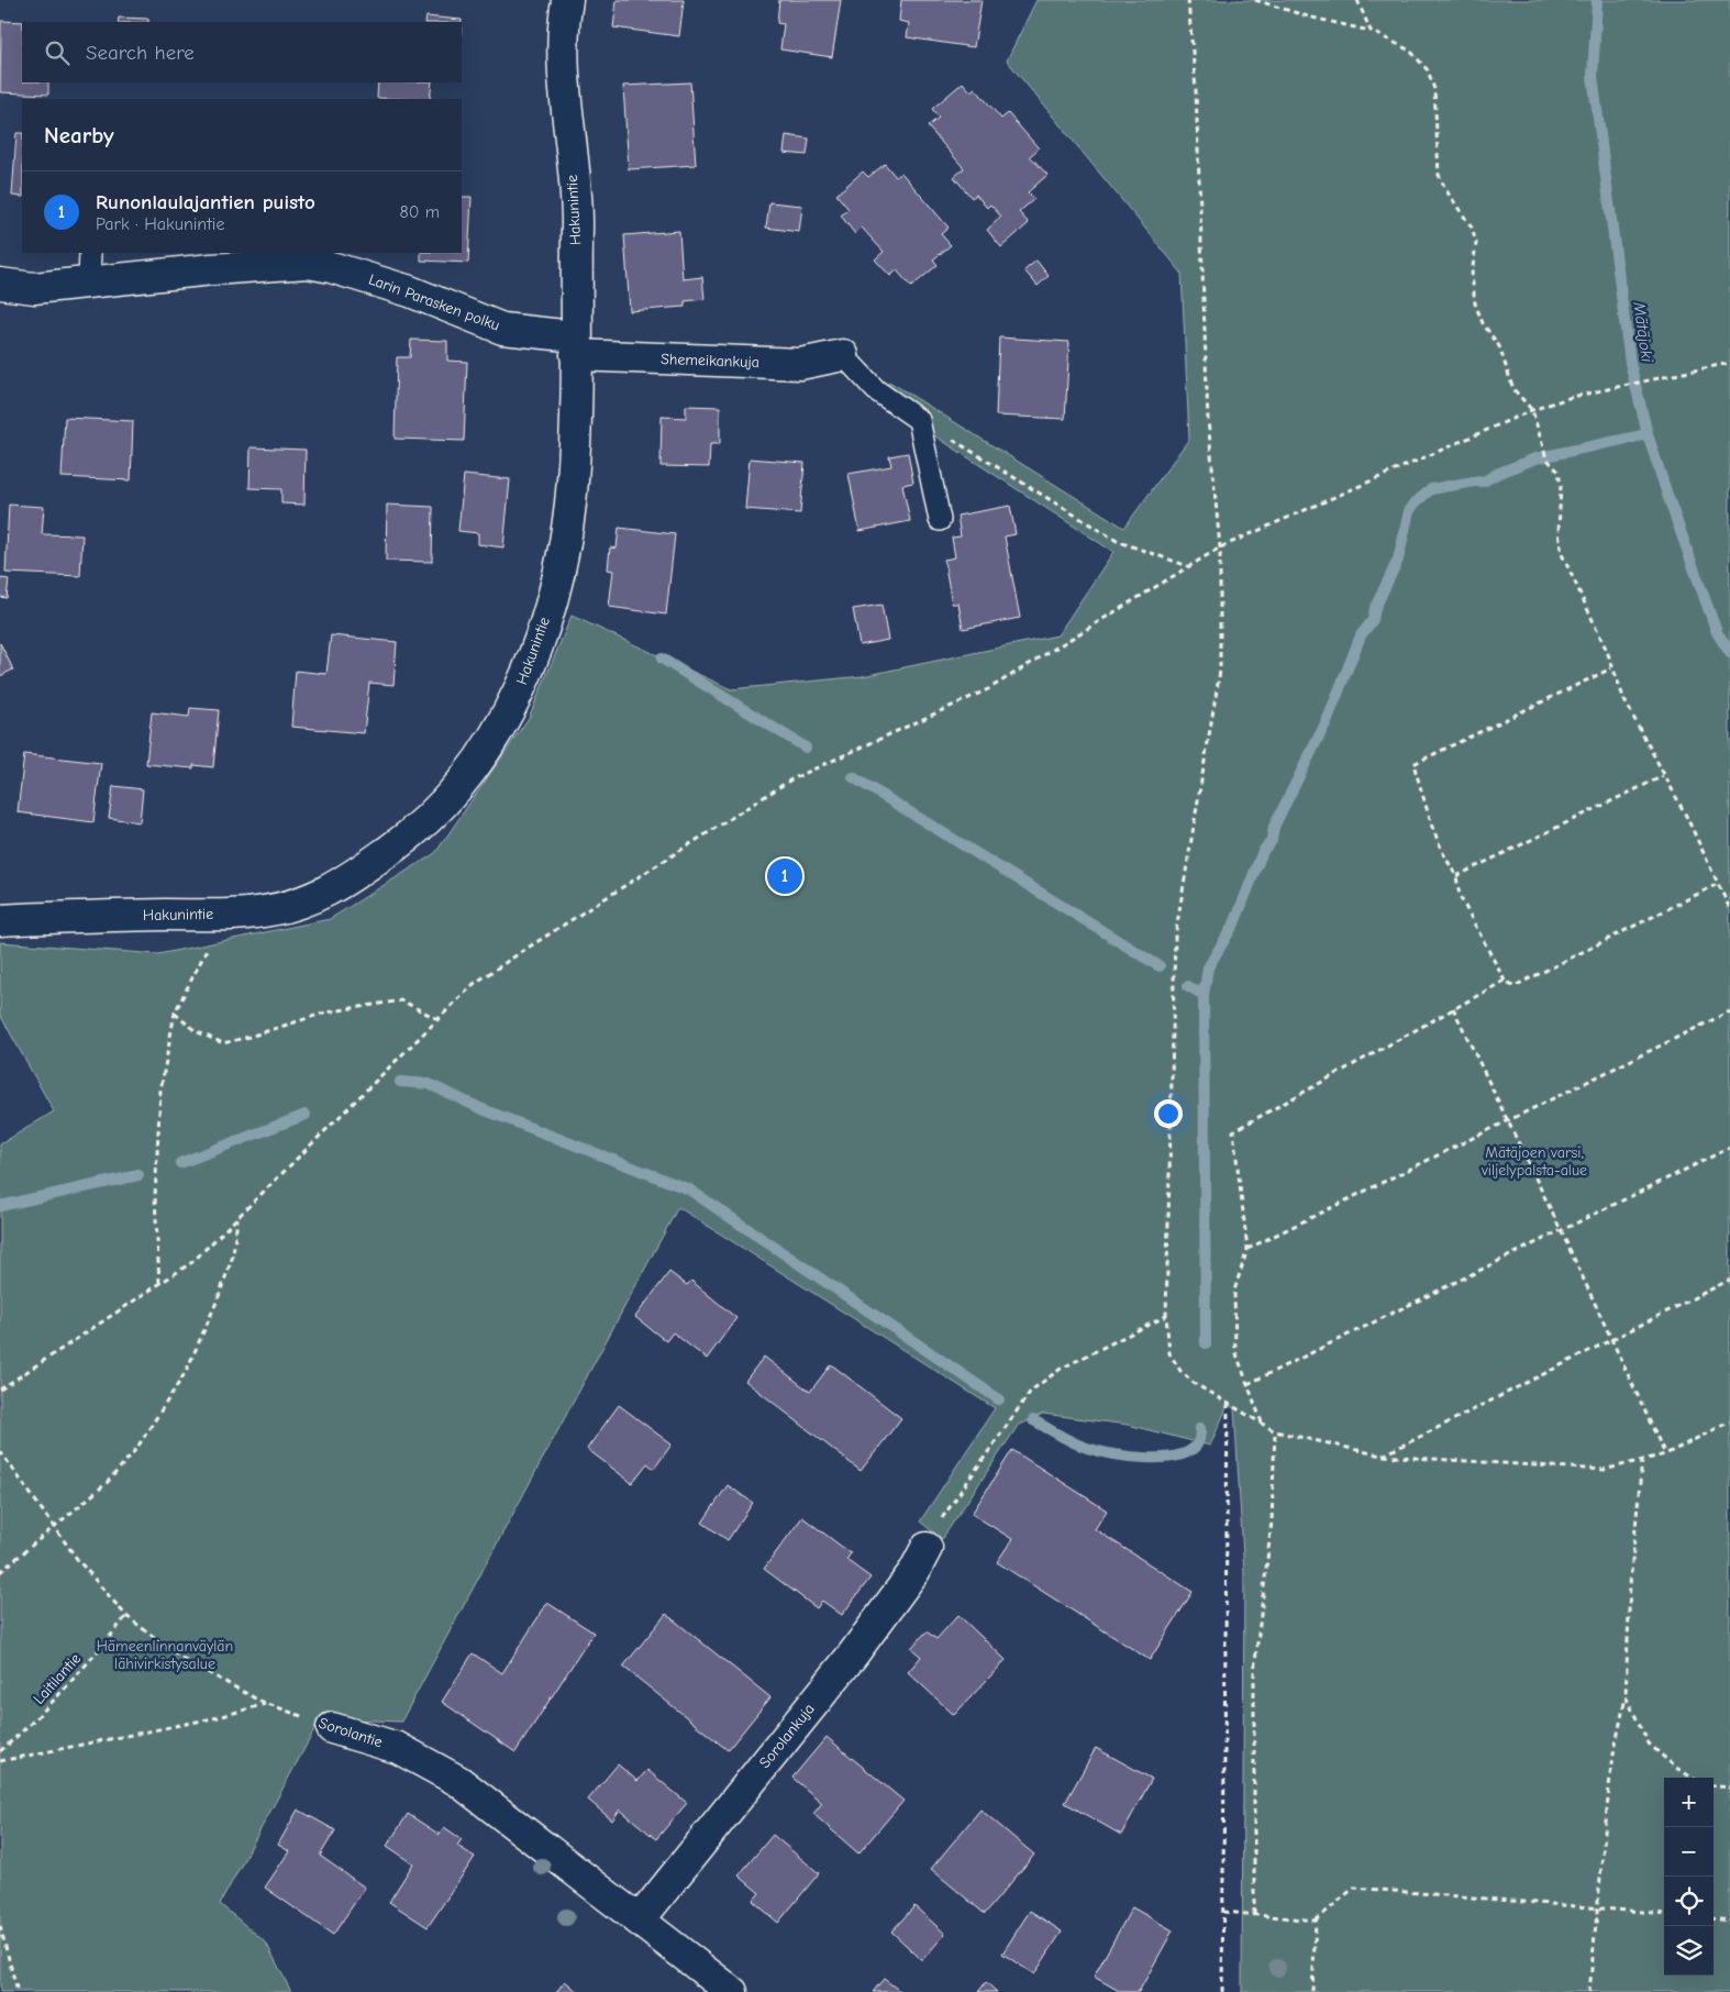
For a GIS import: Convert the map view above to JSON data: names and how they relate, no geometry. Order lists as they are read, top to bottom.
{
  "streets": {
    "street": [
      "Hakunintie",
      "Larin Parasken polku",
      "Shemeikankuja",
      "Sorolantie",
      "Sorolankuja"
    ],
    "path": ["Laitilantie"]
  },
  "crossings": [
    ["Hakunintie", "Larin Parasken polku"],
    ["Hakunintie", "Shemeikankuja"],
    ["Larin Parasken polku", "Shemeikankuja"],
    ["Laitilantie", "Sorolantie"],
    ["Sorolantie", "Sorolankuja"]
  ],
  "water": ["Mätäjoki"],
  "parks": ["Mätäjoen varsi, viljelypalsta-alue", "Hämeenlinnanväylän lähivirkistysalue"],
  "page": {
    "search": "Search here",
    "heading": "Nearby",
    "list": [
      {
        "mark": "1",
        "name": "Runonlaulajantien puisto",
        "note": "Park · Hakunintie",
        "value": "80 m"
      }
    ],
    "pins": "1",
    "map_buttons": ["+", "−"]
  }
}
